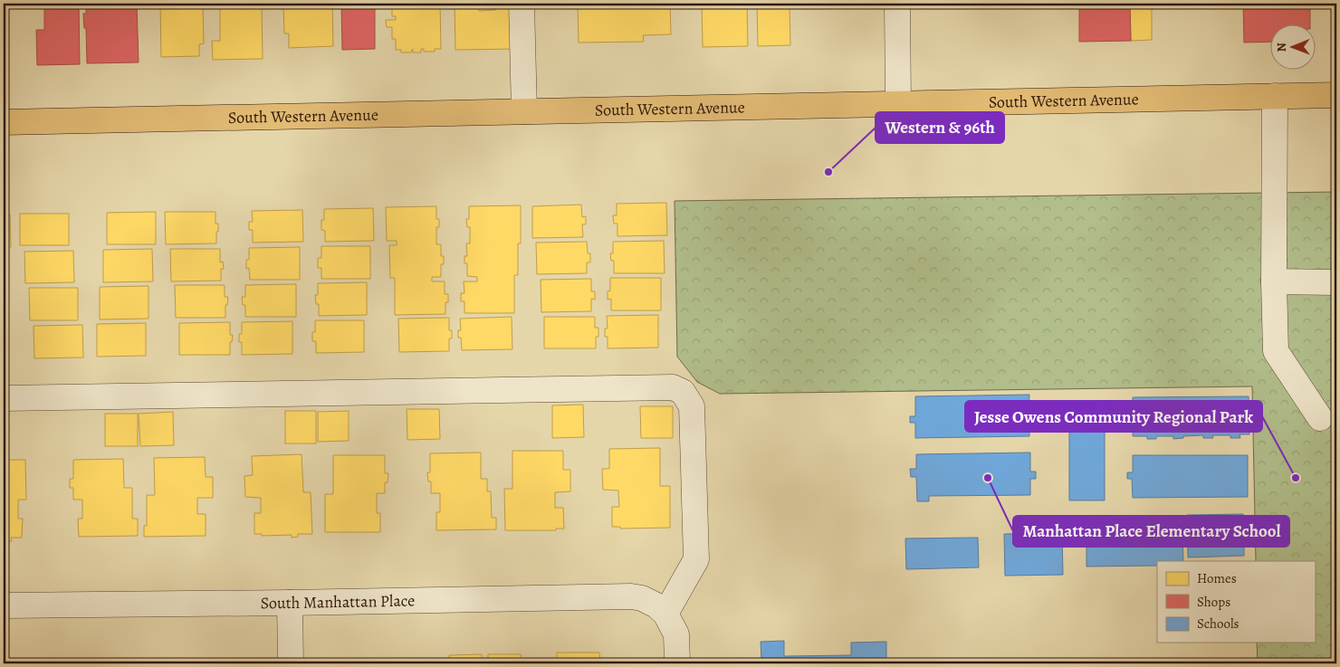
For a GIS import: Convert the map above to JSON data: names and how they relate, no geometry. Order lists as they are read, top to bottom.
{
  "streets": {
    "main road": ["South Western Avenue"],
    "street": ["South Manhattan Place"]
  },
  "places": ["Western & 96th", "Manhattan Place Elementary School", "Jesse Owens Community Regional Park"],
  "legend": ["Homes", "Shops", "Schools"],
  "north": "left"
}
